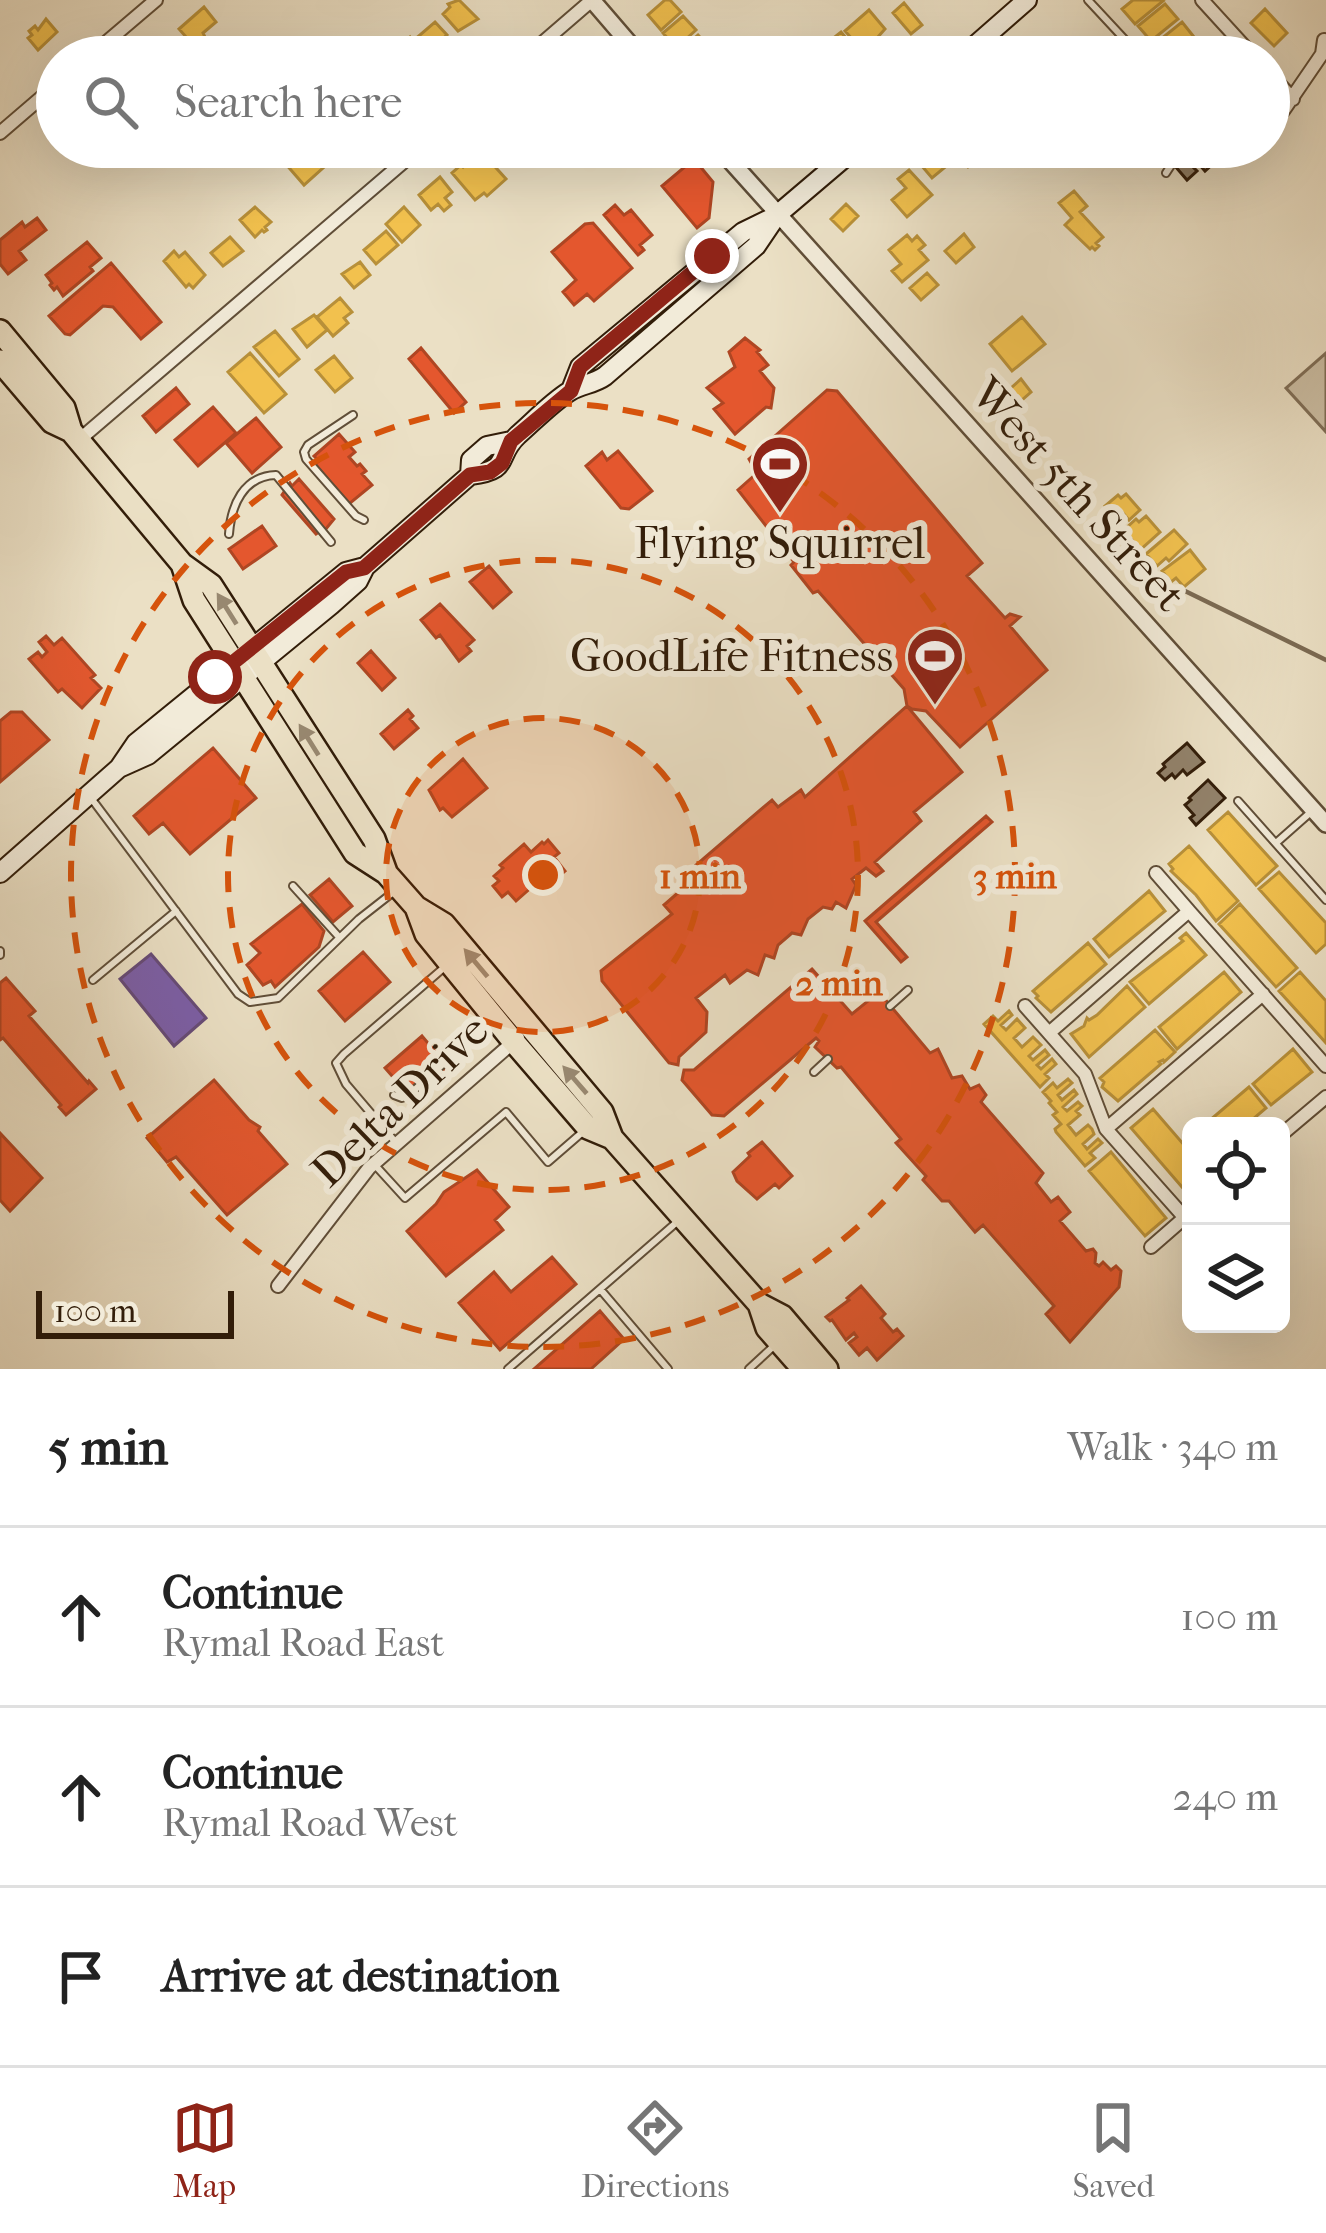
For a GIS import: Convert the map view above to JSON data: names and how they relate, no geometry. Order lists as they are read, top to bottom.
{
  "streets": {
    "street": ["West 5th Street", "Delta Drive"]
  },
  "places": {
    "sports": ["Flying Squirrel", "GoodLife Fitness"]
  },
  "scale_bar": "100 m",
  "page": {
    "search": "Search here",
    "scale": "100 m",
    "heading": ["5 min", "Walk · 340 m"],
    "list": [
      ["Continue", "Rymal Road East", "100 m"],
      ["Continue", "Rymal Road West", "240 m"],
      "Arrive at destination"
    ],
    "nav": ["Map", "Directions", "Saved"]
  },
  "rings": ["1 min", "3 min", "2 min"]
}
